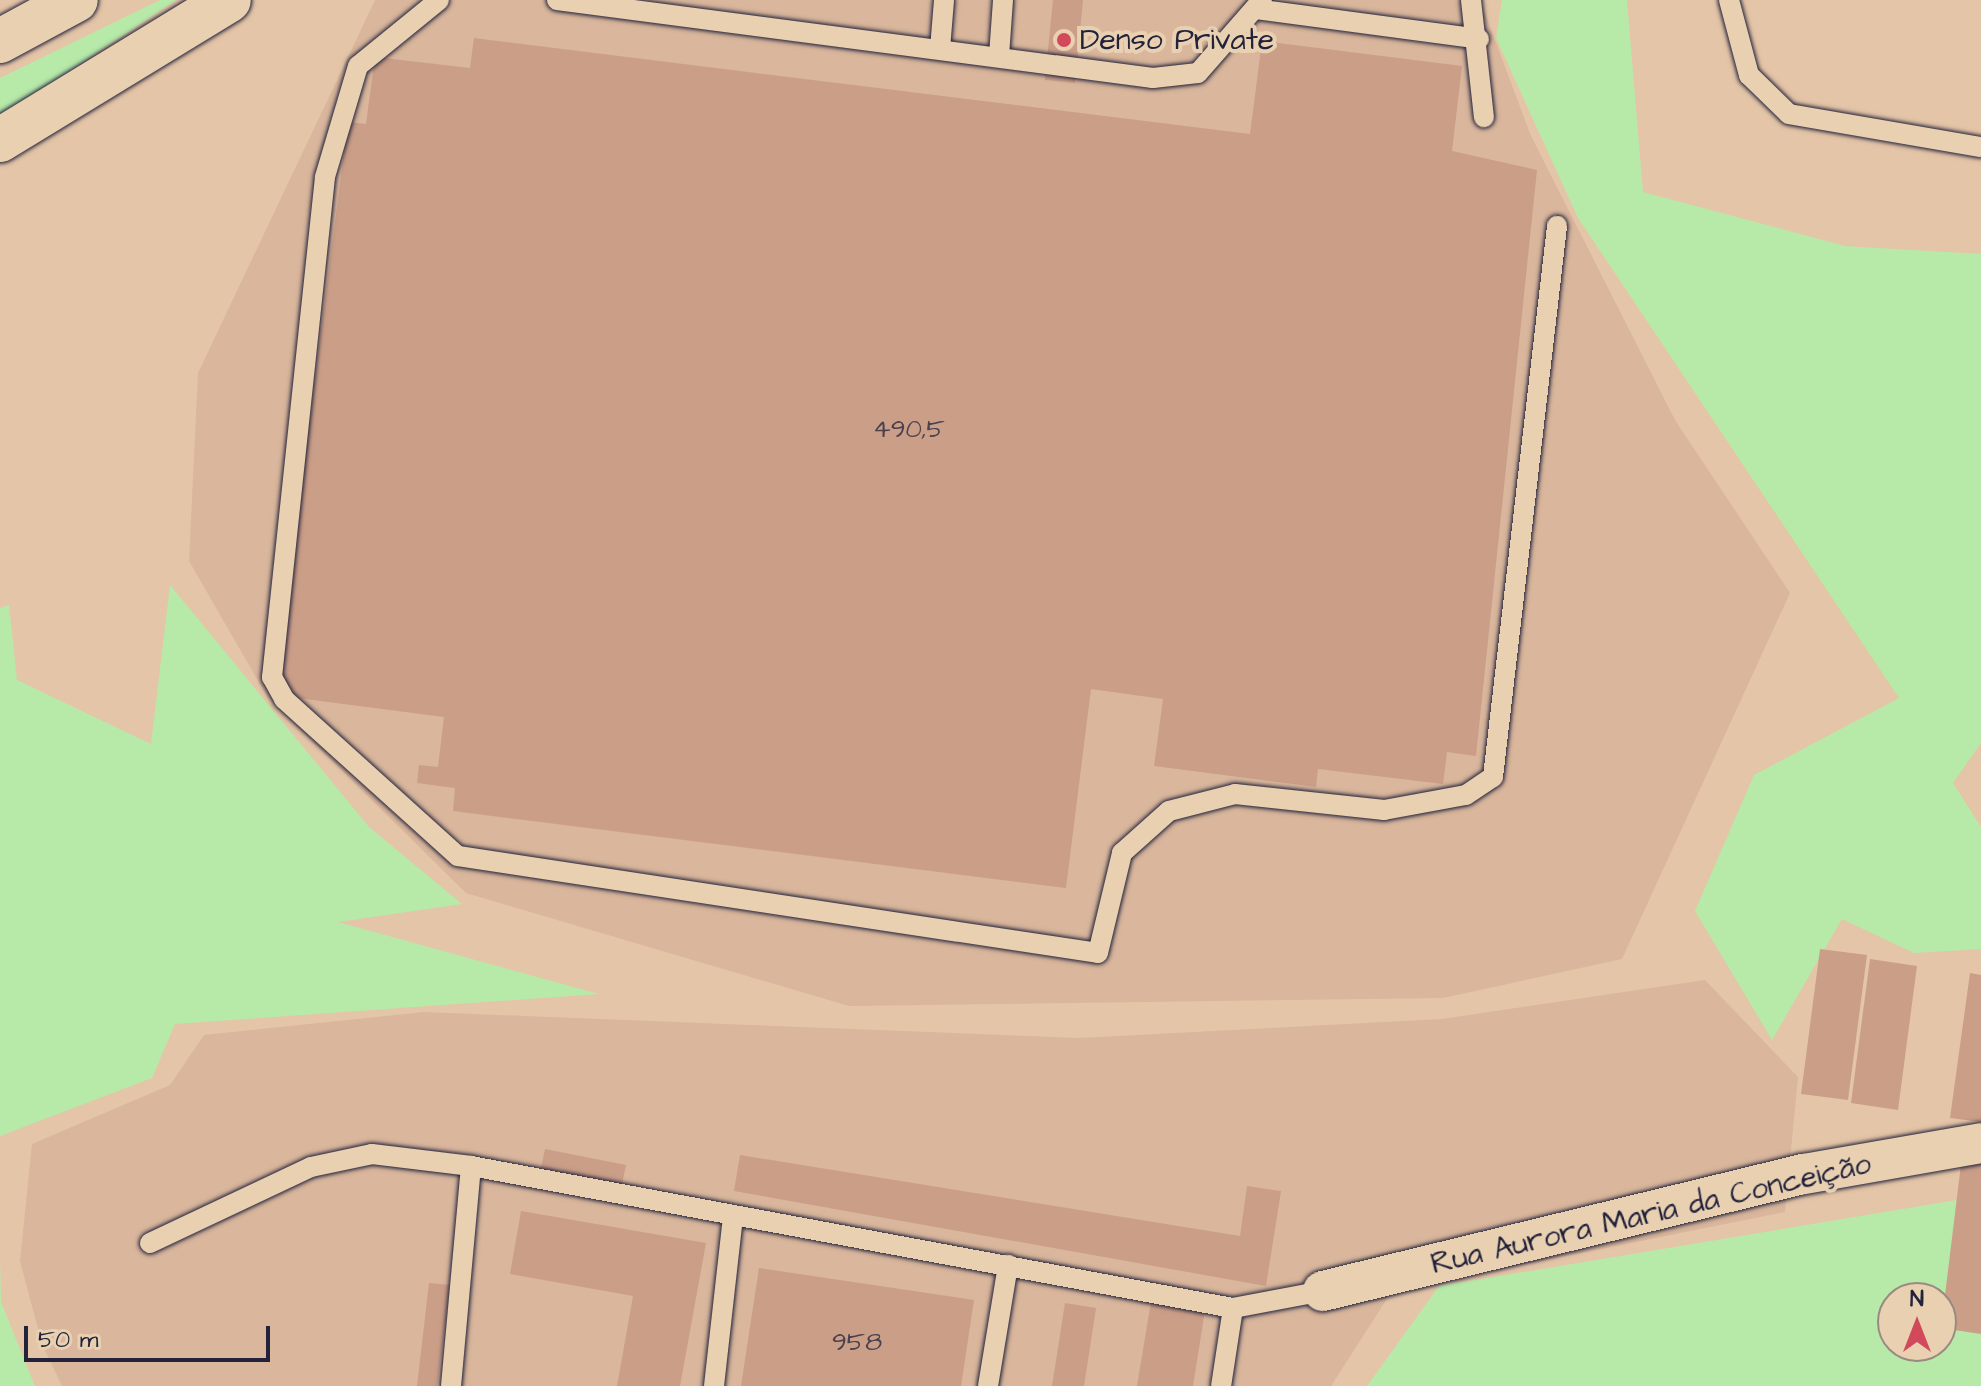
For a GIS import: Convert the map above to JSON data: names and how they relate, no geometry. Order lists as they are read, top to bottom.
{
  "streets": {
    "street": ["Rua Aurora Maria da Conceição"]
  },
  "places": ["Denso Private"],
  "house_numbers": ["490,5", "958"],
  "scale_bar": "50 m",
  "north": "top"
}
